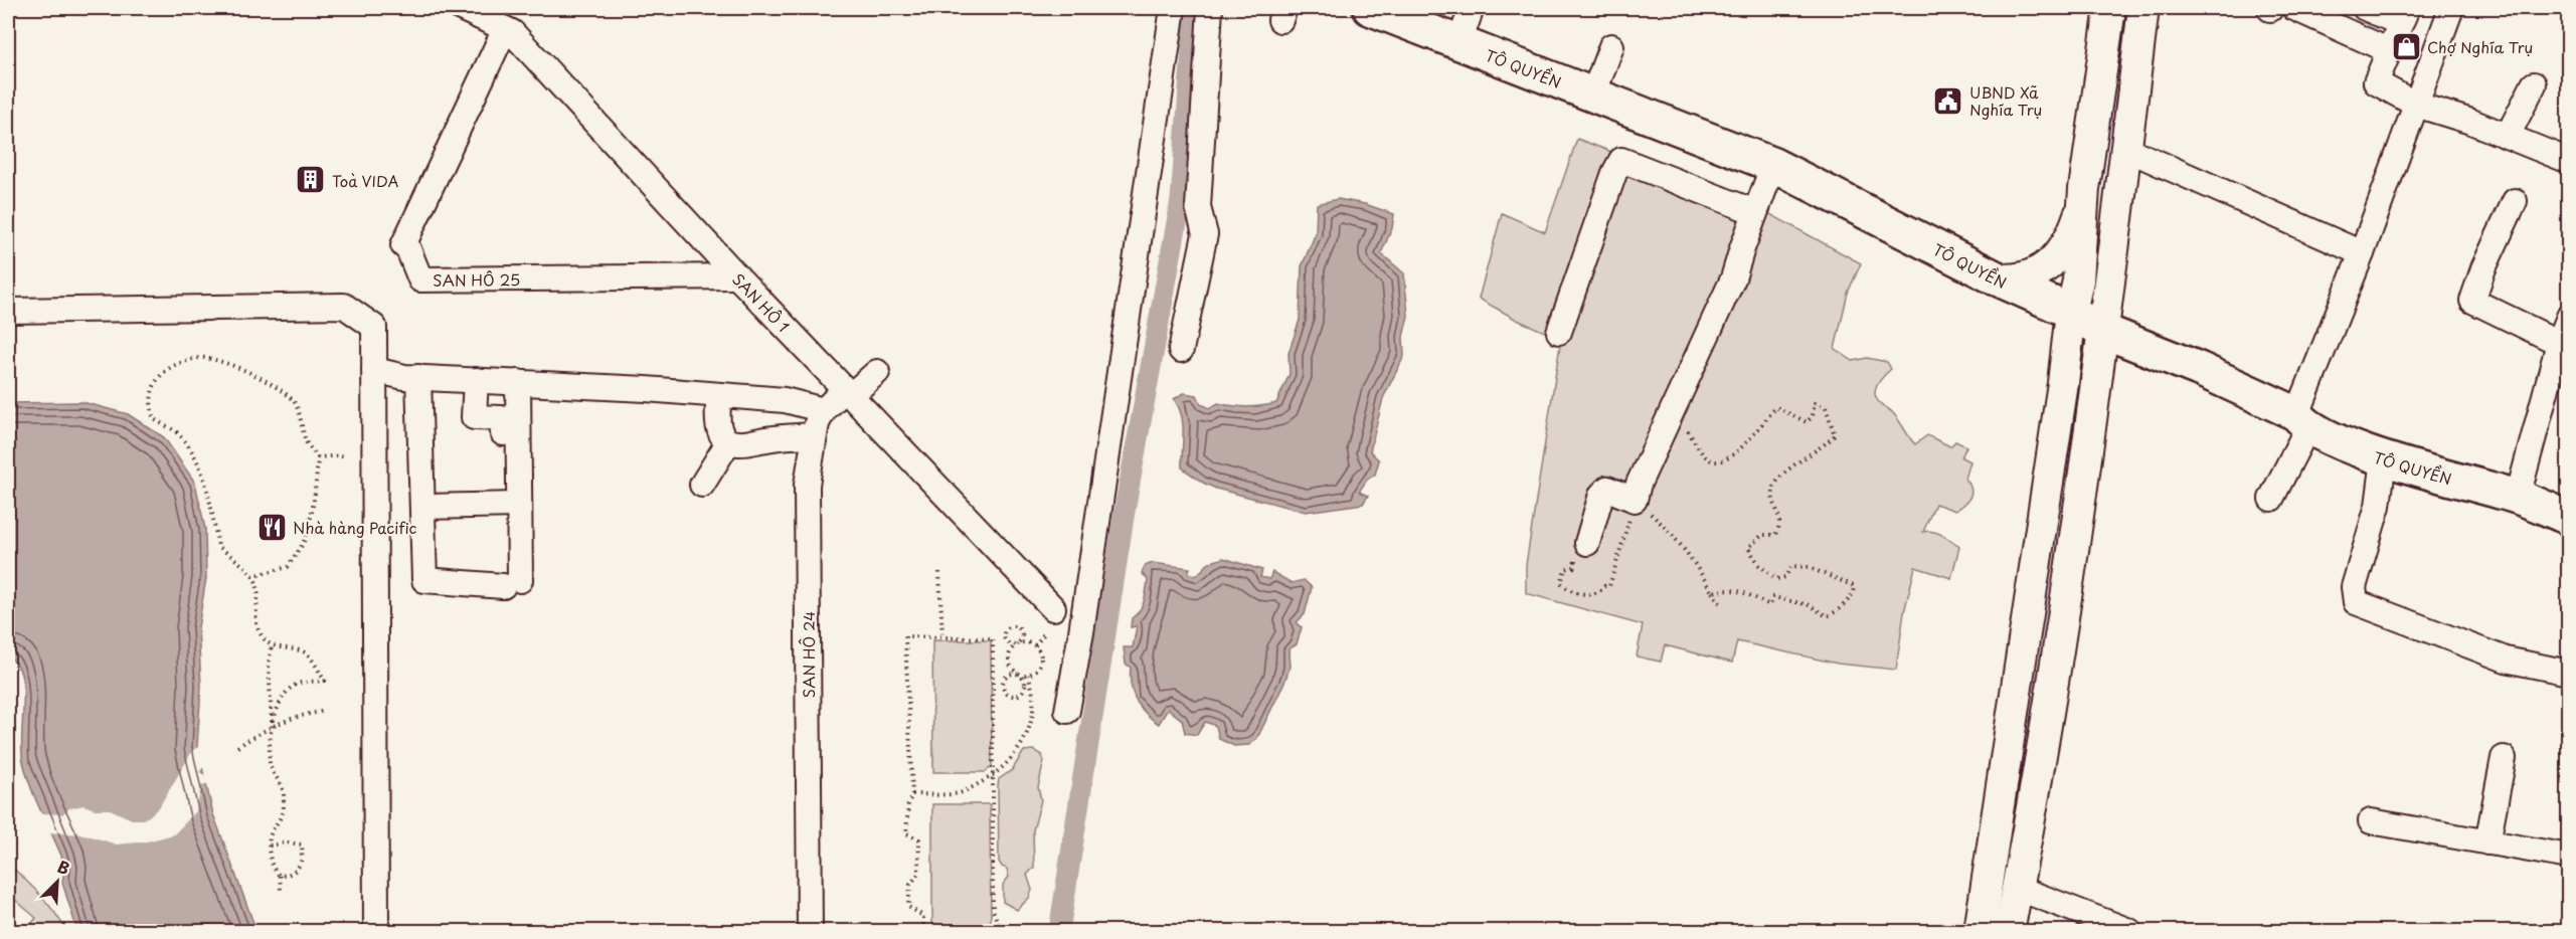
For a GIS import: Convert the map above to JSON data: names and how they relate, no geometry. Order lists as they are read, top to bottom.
{
  "streets": {
    "main road": ["TÔ QUYỀN"],
    "street": ["SAN HÔ 25", "SAN HÔ 1", "SAN HÔ 24"]
  },
  "crossings": [
    ["SAN HÔ 25", "SAN HÔ 1"],
    ["SAN HÔ 1", "SAN HÔ 24"]
  ],
  "places": {
    "shop": ["Chợ Nghĩa Trụ"],
    "public building": ["UBND Xã Nghĩa Trụ"],
    "building": ["Toà VIDA"],
    "restaurant": ["Nhà hàng Pacific"]
  },
  "north": "top right"
}
